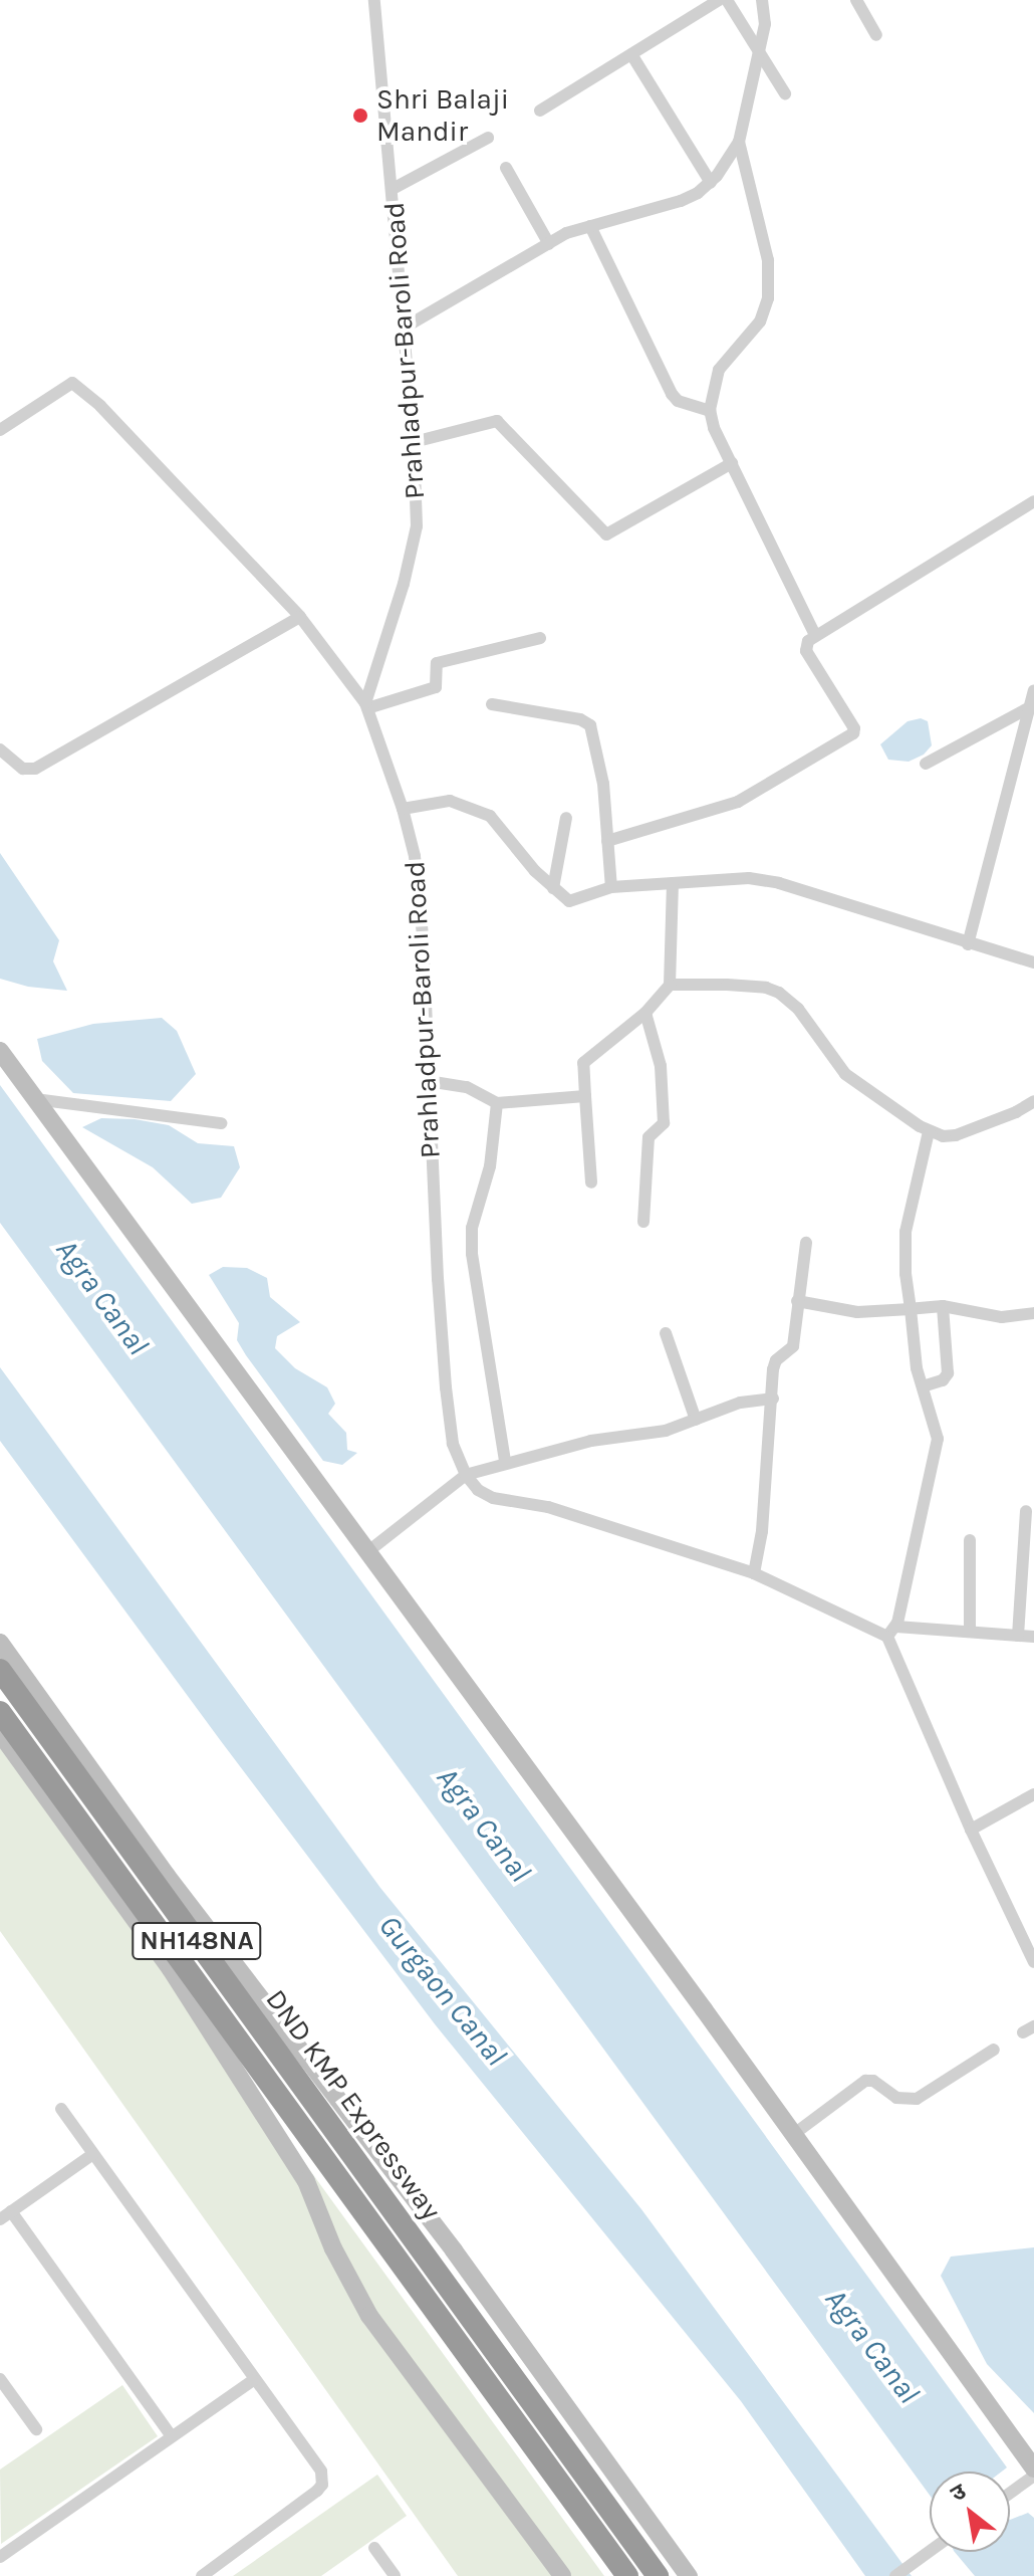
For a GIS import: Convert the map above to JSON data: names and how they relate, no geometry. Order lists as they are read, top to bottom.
{
  "streets": {
    "highway": ["NH148NA", "DND KMP Expressway"],
    "street": ["Prahladpur-Baroli Road"]
  },
  "water": ["Agra Canal", "Gurgaon Canal"],
  "places": ["Shri Balaji Mandir"],
  "north": "top left"
}
